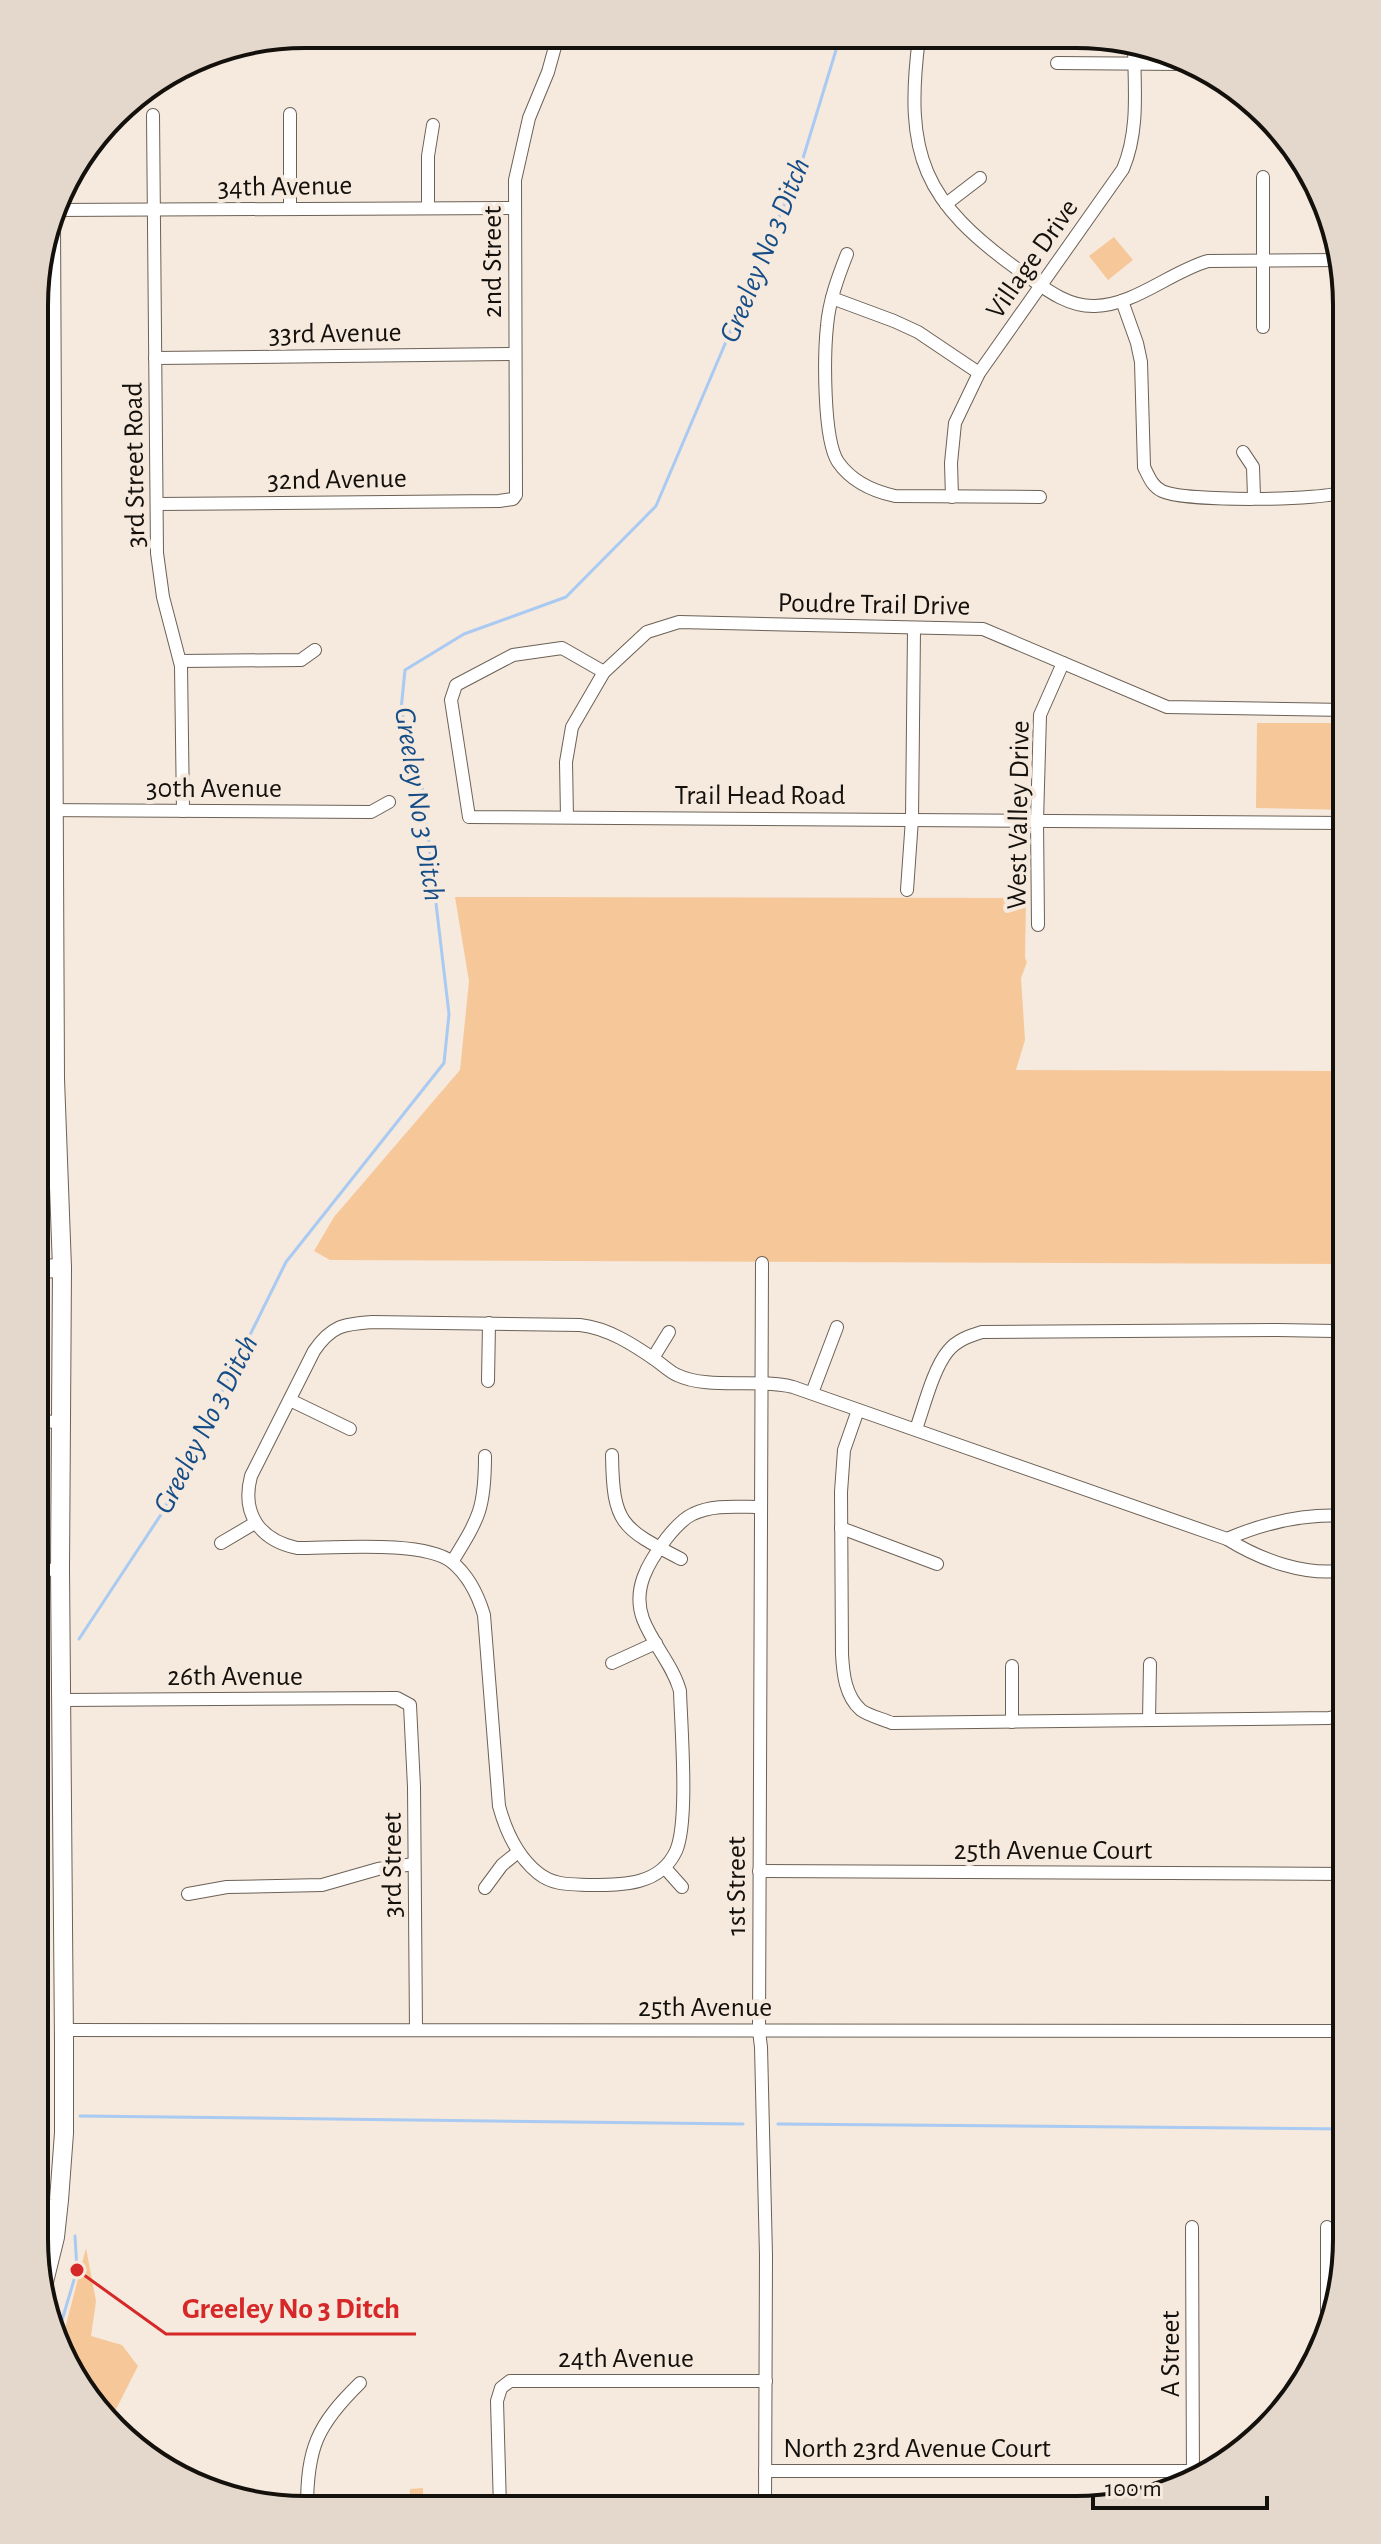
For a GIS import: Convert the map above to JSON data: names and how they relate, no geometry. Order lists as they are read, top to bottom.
{
  "streets": {
    "street": [
      "34th Avenue",
      "Village Drive",
      "2nd Street",
      "33rd Avenue",
      "3rd Street Road",
      "32nd Avenue",
      "Poudre Trail Drive",
      "30th Avenue",
      "Trail Head Road",
      "West Valley Drive",
      "26th Avenue",
      "25th Avenue Court",
      "3rd Street",
      "1st Street",
      "25th Avenue",
      "A Street",
      "24th Avenue",
      "North 23rd Avenue Court"
    ]
  },
  "crossings": [
    ["34th Avenue", "2nd Street"],
    ["34th Avenue", "3rd Street Road"],
    ["2nd Street", "33rd Avenue"],
    ["2nd Street", "32nd Avenue"],
    ["33rd Avenue", "3rd Street Road"],
    ["3rd Street Road", "32nd Avenue"],
    ["3rd Street Road", "30th Avenue"],
    ["Poudre Trail Drive", "Trail Head Road"],
    ["Poudre Trail Drive", "West Valley Drive"],
    ["Trail Head Road", "West Valley Drive"],
    ["26th Avenue", "3rd Street"],
    ["25th Avenue Court", "1st Street"],
    ["3rd Street", "25th Avenue"],
    ["1st Street", "25th Avenue"],
    ["1st Street", "24th Avenue"],
    ["1st Street", "North 23rd Avenue Court"]
  ],
  "water": ["Greeley No 3 Ditch"],
  "places": ["Greeley No 3 Ditch"],
  "scale_bar": "100 m"
}
